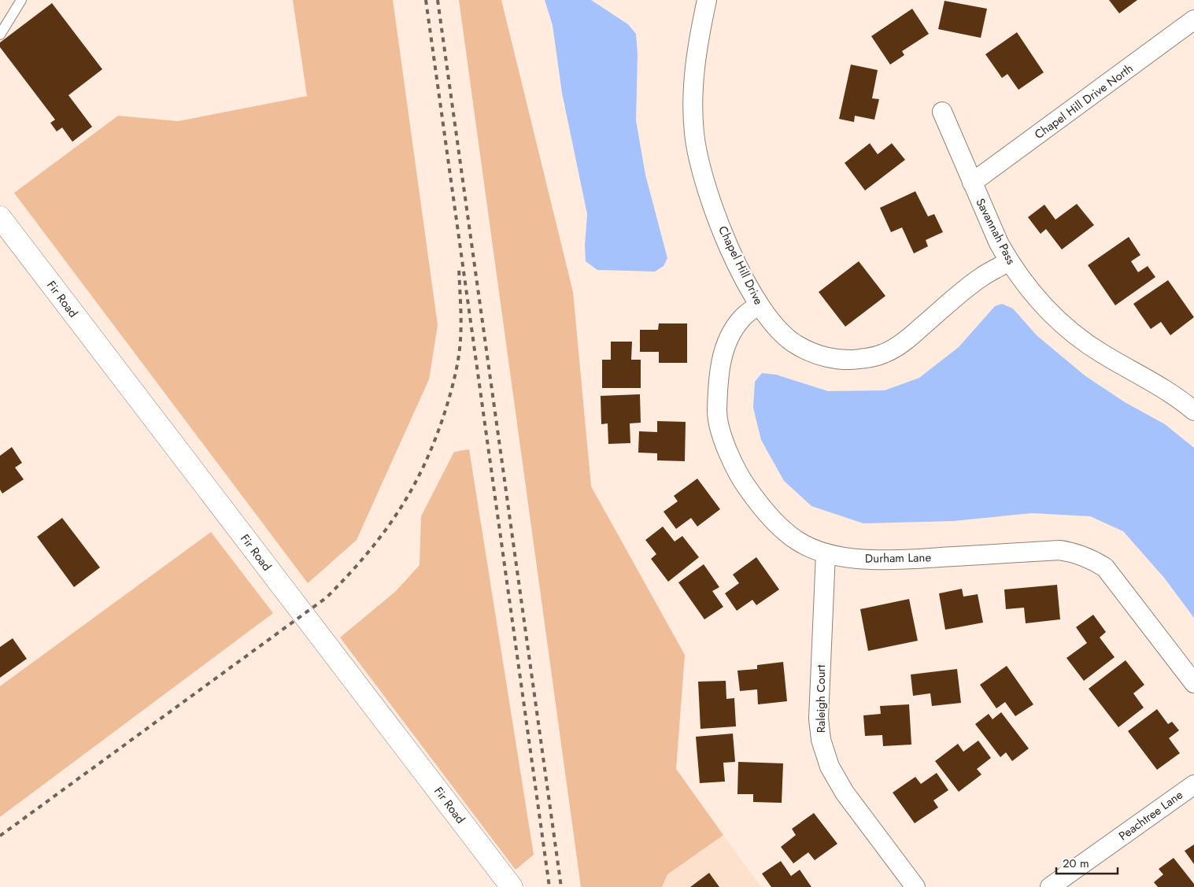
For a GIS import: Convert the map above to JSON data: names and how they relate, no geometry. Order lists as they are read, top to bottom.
{
  "streets": {
    "street": [
      "Chapel Hill Drive North",
      "Savannah Pass",
      "Chapel Hill Drive",
      "Fir Road",
      "Durham Lane",
      "Raleigh Court",
      "Peachtree Lane"
    ]
  },
  "crossings": [
    ["Chapel Hill Drive North", "Savannah Pass"],
    ["Savannah Pass", "Chapel Hill Drive"],
    ["Chapel Hill Drive", "Durham Lane"],
    ["Durham Lane", "Raleigh Court"]
  ],
  "scale_bar": "20 m"
}
